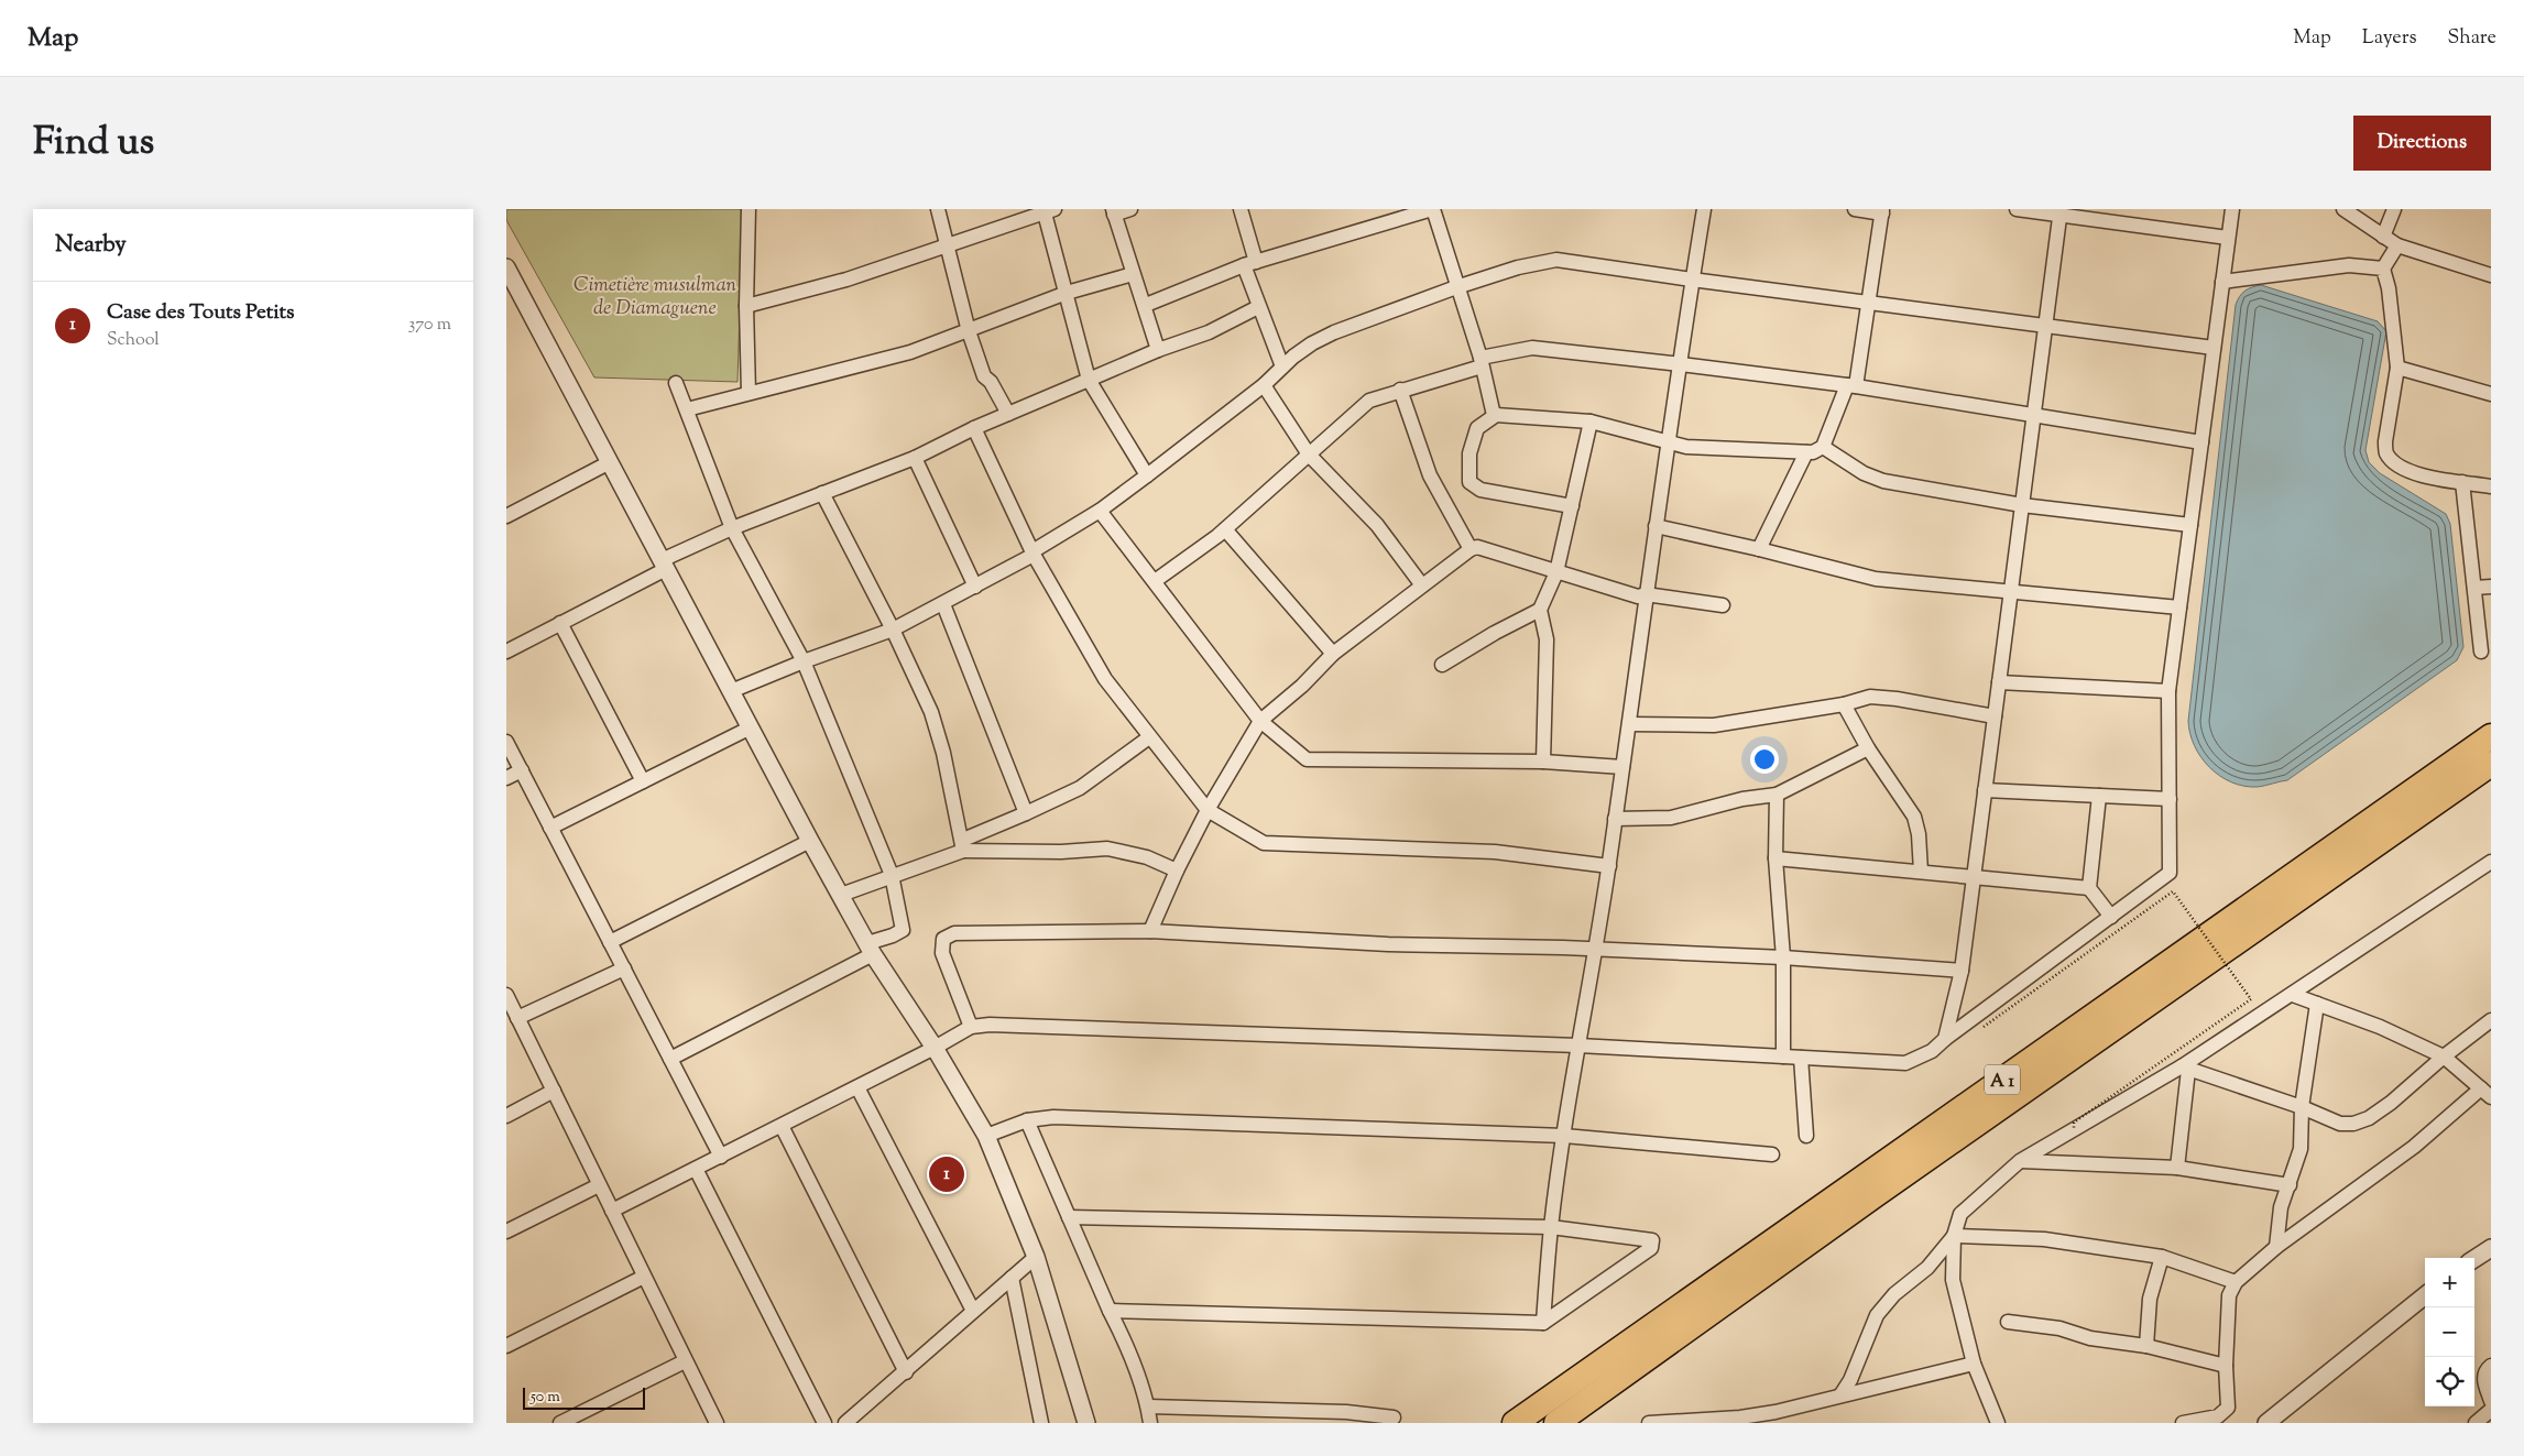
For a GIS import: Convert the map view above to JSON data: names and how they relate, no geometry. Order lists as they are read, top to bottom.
{
  "streets": {
    "highway": ["A 1"]
  },
  "parks": ["Cimetière musulman de Diamaguene"],
  "scale_bar": "50 m",
  "page": {
    "header": "Map",
    "nav": ["Map", "Layers", "Share"],
    "title": "Find us",
    "buttons": "Directions",
    "heading": "Nearby",
    "list": [
      {
        "mark": "1",
        "name": "Case des Touts Petits",
        "note": "School",
        "value": "370 m"
      }
    ],
    "pins": "1",
    "map_buttons": ["+", "−"],
    "scale": "50 m"
  }
}
